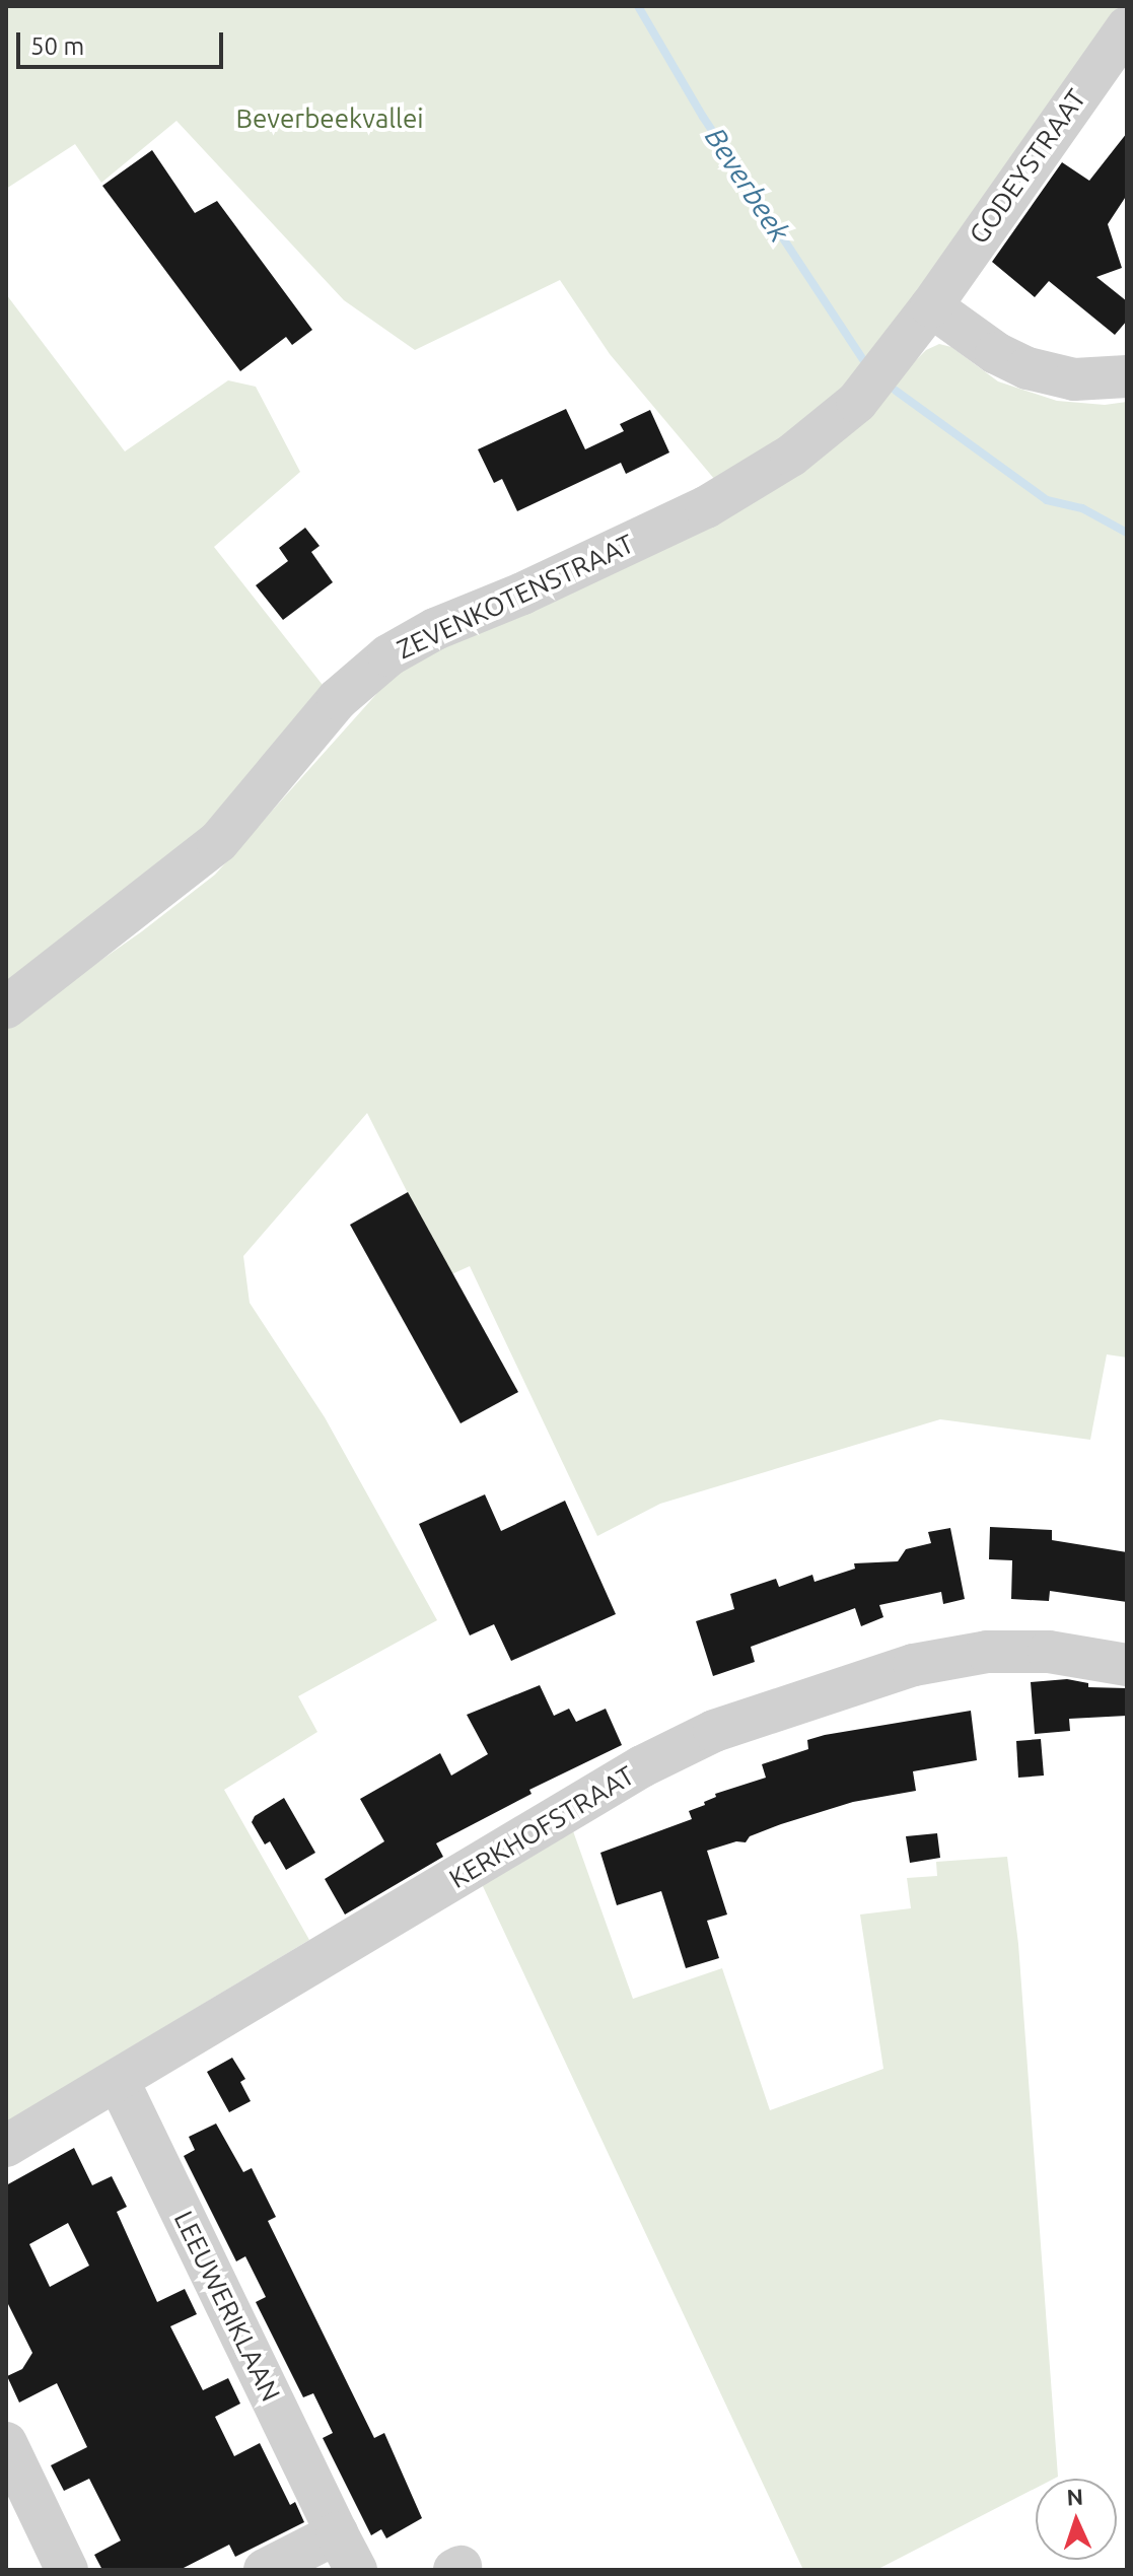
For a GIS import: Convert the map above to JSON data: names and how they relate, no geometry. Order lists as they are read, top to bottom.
{
  "streets": {
    "street": [
      "GODEYSTRAAT",
      "ZEVENKOTENSTRAAT",
      "KERKHOFSTRAAT",
      "LEEUWERIKLAAN"
    ]
  },
  "crossings": [
    ["GODEYSTRAAT", "ZEVENKOTENSTRAAT"],
    ["KERKHOFSTRAAT", "LEEUWERIKLAAN"]
  ],
  "water": ["Beverbeek"],
  "parks": ["Beverbeekvallei"],
  "scale_bar": "50 m",
  "north": "top"
}
